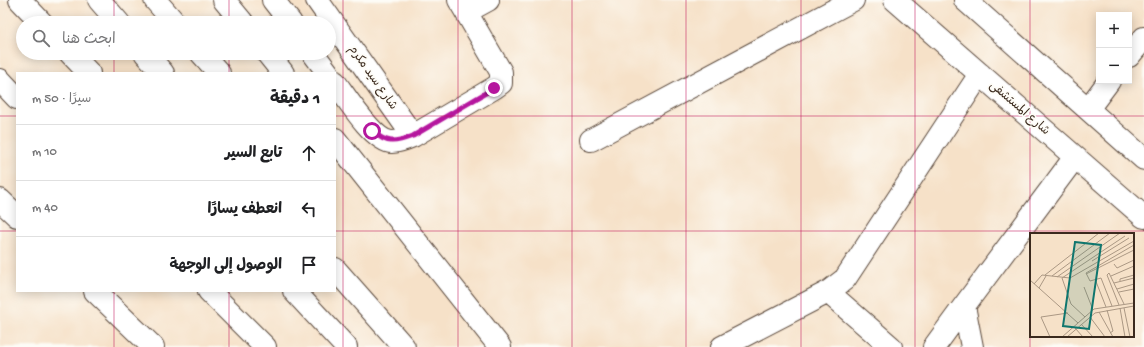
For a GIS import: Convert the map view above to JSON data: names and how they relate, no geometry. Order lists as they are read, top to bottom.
{
  "streets": {
    "street": ["شارع سيد مكرم", "شارع المستشفى"]
  },
  "page": {
    "map_buttons": ["+", "−"],
    "search": "ابحث هنا",
    "heading": ["1 دقيقة", "سيرًا · 50 m"],
    "list": [
      ["تابع السير", "10 m"],
      ["انعطف يسارًا", "40 m"],
      "الوصول إلى الوجهة"
    ]
  }
}
